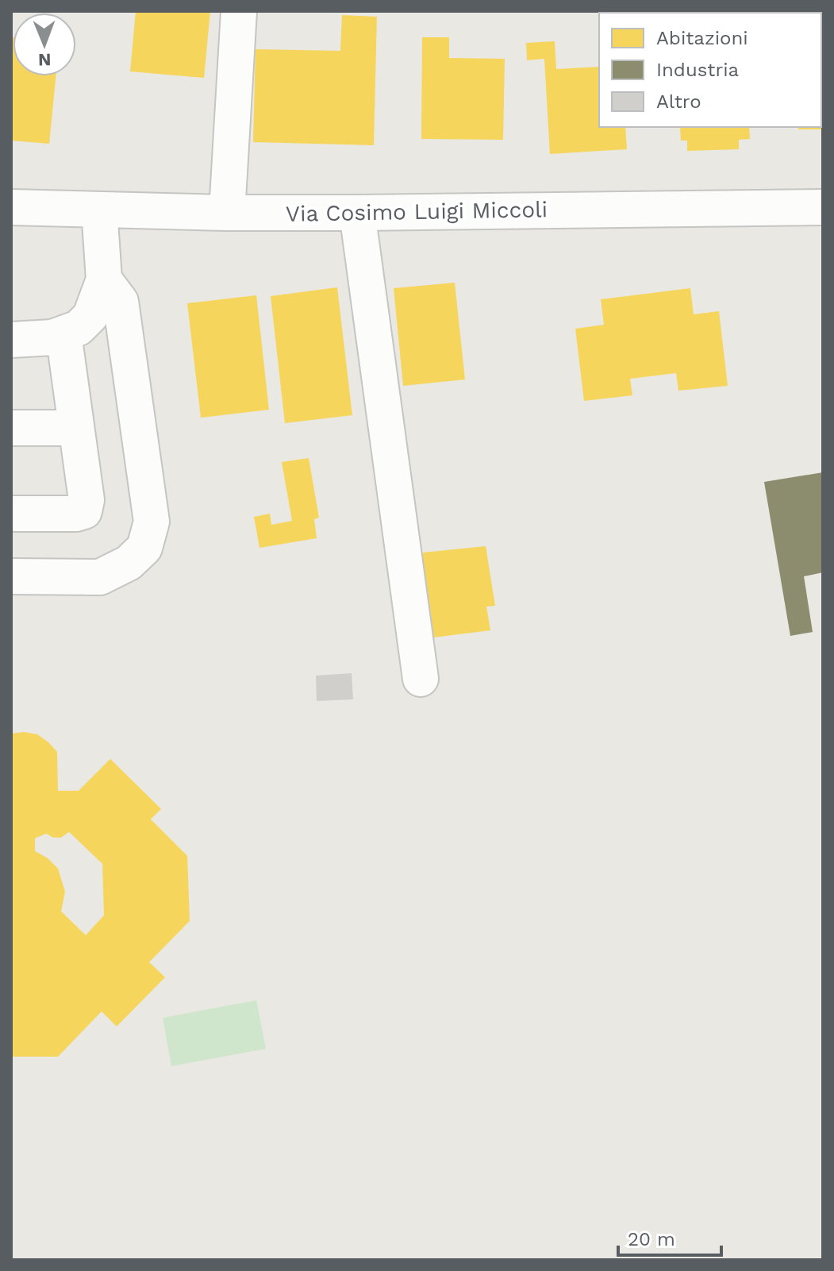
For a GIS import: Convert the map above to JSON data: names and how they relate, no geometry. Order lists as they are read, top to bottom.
{
  "streets": {
    "street": ["Via Cosimo Luigi Miccoli"]
  },
  "legend": ["Abitazioni", "Industria", "Altro"],
  "scale_bar": "20 m",
  "north": "bottom"
}
